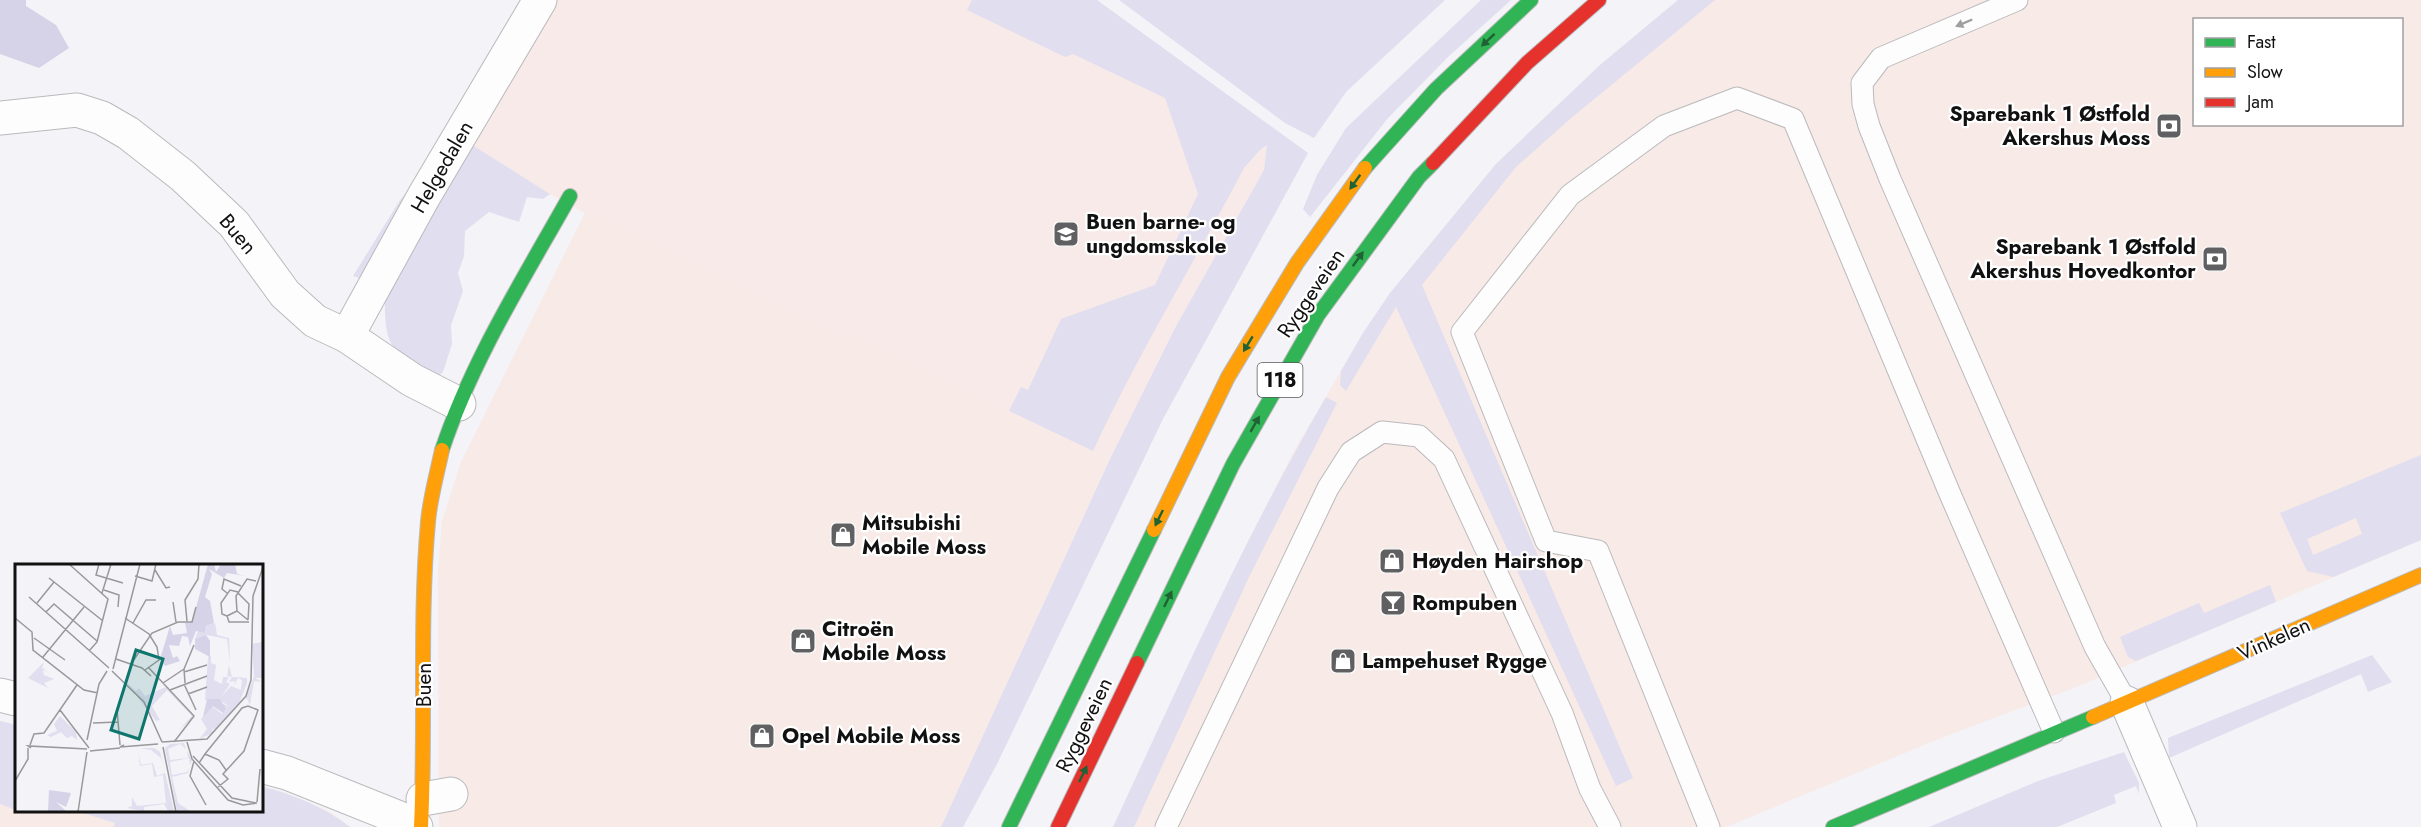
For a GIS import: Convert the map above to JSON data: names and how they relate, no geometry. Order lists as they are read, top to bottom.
{
  "streets": {
    "main road": [
      "Buen",
      "Ryggeveien",
      "118",
      "Vinkelen"
    ],
    "street": ["Helgedalen"]
  },
  "crossings": [
    ["Helgedalen", "Buen"]
  ],
  "places": {
    "bank": ["Sparebank 1 Østfold Akershus Moss", "Sparebank 1 Østfold Akershus Hovedkontor"],
    "school or university": ["Buen barne- og ungdomsskole"],
    "shop": [
      "Mitsubishi Mobile Moss",
      "Høyden Hairshop",
      "Citroën Mobile Moss",
      "Lampehuset Rygge",
      "Opel Mobile Moss"
    ],
    "bar": ["Rompuben"]
  },
  "legend": ["Fast", "Slow", "Jam"]
}
